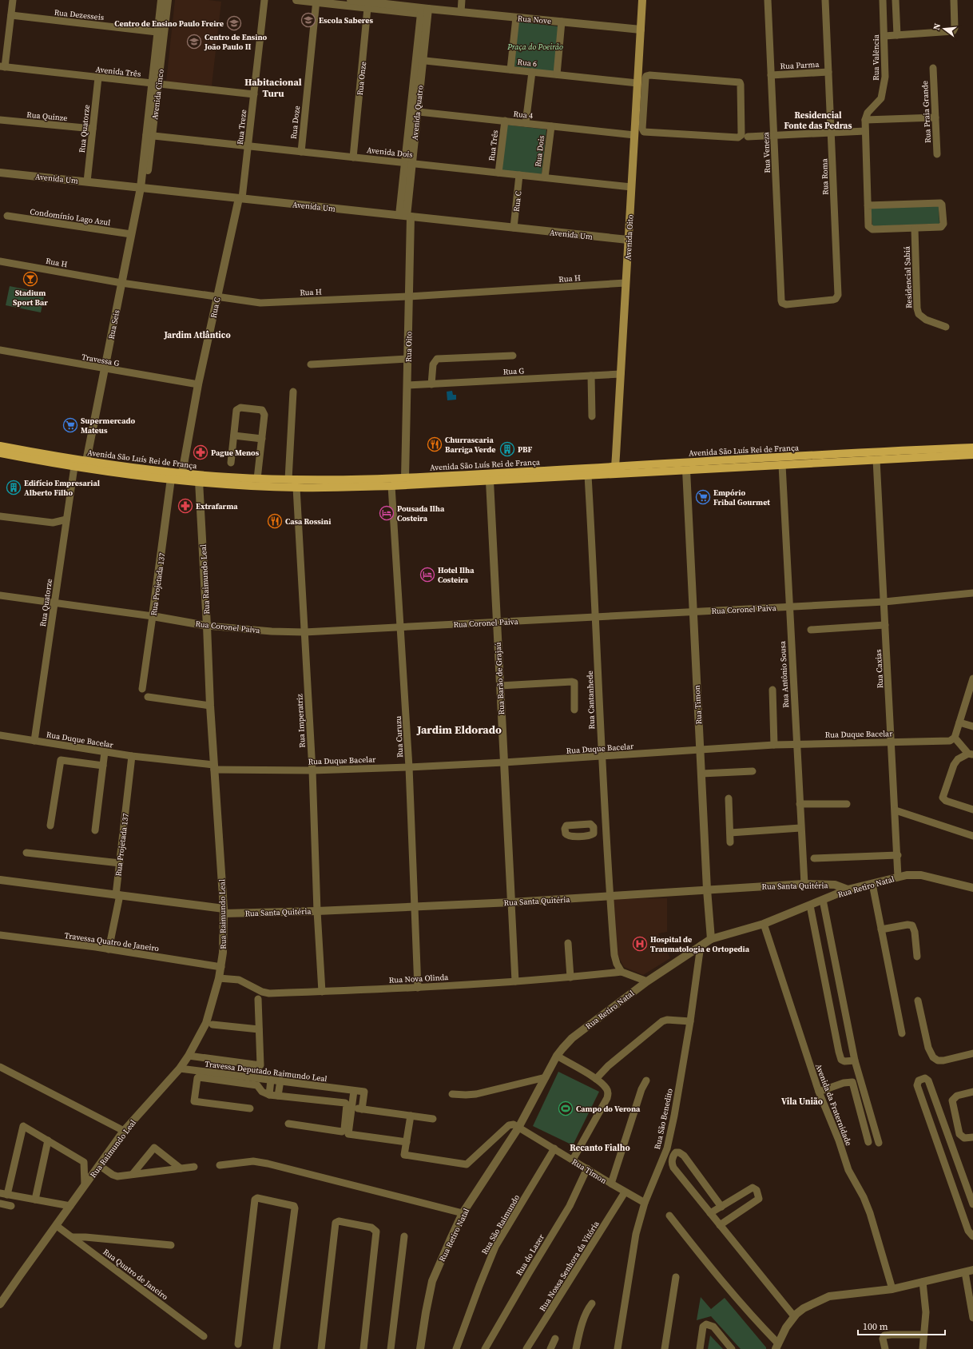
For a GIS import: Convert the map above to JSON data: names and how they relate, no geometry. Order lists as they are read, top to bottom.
{
  "streets": {
    "main road": ["Avenida Oito", "Avenida São Luís Rei de França"],
    "street": [
      "Rua Dezesseis",
      "Rua Nove",
      "Rua Valência",
      "Rua 6",
      "Rua Parma",
      "Avenida Três",
      "Rua Onze",
      "Avenida Cinco",
      "Rua Praia Grande",
      "Avenida Quatro",
      "Rua 4",
      "Rua Quinze",
      "Rua Doze",
      "Rua Treze",
      "Rua Quatorze",
      "Rua Três",
      "Rua Dois",
      "Avenida Dois",
      "Rua Veneza",
      "Rua Roma",
      "Avenida Um",
      "Rua C",
      "Condomínio Lago Azul",
      "Rua H",
      "Residencial Sabiá",
      "Rua Seis",
      "Rua Oito",
      "Travessa G",
      "Rua G",
      "Rua Raimundo Leal",
      "Rua Projetada 137",
      "Rua Coronel Paiva",
      "Rua Caxias",
      "Rua Antônio Sousa",
      "Rua Barão de Grajaú",
      "Rua Cantanhede",
      "Rua Timon",
      "Rua Imperatriz",
      "Rua Duque Bacelar",
      "Rua Curuzu",
      "Rua Santa Quitéria",
      "Rua Retiro Natal",
      "Travessa Quatro de Janeiro",
      "Rua Nova Olinda",
      "Travessa Deputado Raimundo Leal",
      "Avenida da Fraternidade",
      "Rua São Benedito",
      "Rua São Raimundo",
      "Rua do Lazer",
      "Rua Nossa Senhora da Vitória",
      "Rua Quatro de Janeiro"
    ]
  },
  "crossings": [
    ["Rua Dezesseis", "Avenida Cinco"],
    ["Rua Nove", "Avenida Quatro"],
    ["Rua Nove", "Avenida Oito"],
    ["Rua 6", "Avenida Quatro"],
    ["Rua 6", "Avenida Oito"],
    ["Rua Parma", "Rua Veneza"],
    ["Rua Parma", "Rua Roma"],
    ["Avenida Três", "Avenida Cinco"],
    ["Avenida Três", "Rua Treze"],
    ["Avenida Três", "Rua Quatorze"],
    ["Rua Onze", "Avenida Dois"],
    ["Avenida Cinco", "Avenida Dois"],
    ["Avenida Cinco", "Avenida Um"],
    ["Avenida Cinco", "Rua Seis"],
    ["Avenida Quatro", "Rua 4"],
    ["Avenida Quatro", "Avenida Dois"],
    ["Avenida Quatro", "Avenida Um"],
    ["Avenida Quatro", "Rua Oito"],
    ["Rua 4", "Rua Três"],
    ["Rua 4", "Rua Dois"],
    ["Rua 4", "Avenida Oito"],
    ["Rua Quinze", "Rua Quatorze"],
    ["Rua Doze", "Avenida Dois"],
    ["Rua Treze", "Avenida Dois"],
    ["Rua Treze", "Avenida Um"],
    ["Rua Treze", "Rua C"],
    ["Rua Quatorze", "Avenida Um"],
    ["Rua Quatorze", "Avenida São Luís Rei de França"],
    ["Rua Quatorze", "Rua Coronel Paiva"],
    ["Rua Quatorze", "Rua Duque Bacelar"],
    ["Rua Três", "Avenida Dois"],
    ["Rua Dois", "Avenida Dois"],
    ["Avenida Dois", "Rua C"],
    ["Avenida Dois", "Avenida Oito"],
    ["Rua Veneza", "Rua Roma"],
    ["Avenida Um", "Rua C"],
    ["Avenida Um", "Avenida Oito"],
    ["Avenida Um", "Rua Seis"],
    ["Avenida Um", "Rua Oito"],
    ["Rua C", "Rua H"],
    ["Rua C", "Travessa G"],
    ["Rua C", "Avenida São Luís Rei de França"],
    ["Condomínio Lago Azul", "Rua Seis"],
    ["Avenida Oito", "Rua H"],
    ["Avenida Oito", "Rua G"],
    ["Avenida Oito", "Avenida São Luís Rei de França"],
    ["Rua H", "Rua Seis"],
    ["Rua H", "Rua Oito"],
    ["Rua Seis", "Travessa G"],
    ["Rua Seis", "Avenida São Luís Rei de França"],
    ["Rua Oito", "Rua G"],
    ["Rua Oito", "Avenida São Luís Rei de França"],
    ["Avenida São Luís Rei de França", "Rua Raimundo Leal"],
    ["Avenida São Luís Rei de França", "Rua Projetada 137"],
    ["Avenida São Luís Rei de França", "Rua Caxias"],
    ["Avenida São Luís Rei de França", "Rua Antônio Sousa"],
    ["Avenida São Luís Rei de França", "Rua Barão de Grajaú"],
    ["Avenida São Luís Rei de França", "Rua Cantanhede"],
    ["Avenida São Luís Rei de França", "Rua Timon"],
    ["Avenida São Luís Rei de França", "Rua Imperatriz"],
    ["Avenida São Luís Rei de França", "Rua Curuzu"],
    ["Rua Raimundo Leal", "Rua Coronel Paiva"],
    ["Rua Raimundo Leal", "Rua Duque Bacelar"],
    ["Rua Raimundo Leal", "Rua Santa Quitéria"],
    ["Rua Raimundo Leal", "Travessa Quatro de Janeiro"],
    ["Rua Raimundo Leal", "Rua Nova Olinda"],
    ["Rua Raimundo Leal", "Travessa Deputado Raimundo Leal"],
    ["Rua Raimundo Leal", "Rua Quatro de Janeiro"],
    ["Rua Projetada 137", "Rua Coronel Paiva"],
    ["Rua Projetada 137", "Rua Duque Bacelar"],
    ["Rua Projetada 137", "Rua Santa Quitéria"],
    ["Rua Projetada 137", "Travessa Quatro de Janeiro"],
    ["Rua Coronel Paiva", "Rua Caxias"],
    ["Rua Coronel Paiva", "Rua Antônio Sousa"],
    ["Rua Coronel Paiva", "Rua Barão de Grajaú"],
    ["Rua Coronel Paiva", "Rua Cantanhede"],
    ["Rua Coronel Paiva", "Rua Timon"],
    ["Rua Coronel Paiva", "Rua Imperatriz"],
    ["Rua Coronel Paiva", "Rua Curuzu"],
    ["Rua Caxias", "Rua Duque Bacelar"],
    ["Rua Caxias", "Rua Retiro Natal"],
    ["Rua Antônio Sousa", "Rua Duque Bacelar"],
    ["Rua Antônio Sousa", "Rua Santa Quitéria"],
    ["Rua Barão de Grajaú", "Rua Duque Bacelar"],
    ["Rua Barão de Grajaú", "Rua Santa Quitéria"],
    ["Rua Barão de Grajaú", "Rua Nova Olinda"],
    ["Rua Cantanhede", "Rua Duque Bacelar"],
    ["Rua Cantanhede", "Rua Santa Quitéria"],
    ["Rua Cantanhede", "Rua Nova Olinda"],
    ["Rua Timon", "Rua Duque Bacelar"],
    ["Rua Timon", "Rua Santa Quitéria"],
    ["Rua Timon", "Rua Retiro Natal"],
    ["Rua Timon", "Rua São Benedito"],
    ["Rua Timon", "Rua São Raimundo"],
    ["Rua Timon", "Rua do Lazer"],
    ["Rua Timon", "Rua Nossa Senhora da Vitória"],
    ["Rua Imperatriz", "Rua Duque Bacelar"],
    ["Rua Imperatriz", "Rua Santa Quitéria"],
    ["Rua Imperatriz", "Rua Nova Olinda"],
    ["Rua Duque Bacelar", "Rua Curuzu"],
    ["Rua Curuzu", "Rua Santa Quitéria"],
    ["Rua Curuzu", "Rua Nova Olinda"],
    ["Rua Santa Quitéria", "Rua Retiro Natal"],
    ["Rua Retiro Natal", "Avenida da Fraternidade"],
    ["Rua Retiro Natal", "Rua São Benedito"]
  ],
  "districts": [
    "Habitacional Turu",
    "Residencial Fonte das Pedras",
    "Jardim Atlântico",
    "Jardim Eldorado",
    "Vila União",
    "Recanto Fialho"
  ],
  "parks": ["Praça do Poeirão"],
  "places": {
    "school or university": ["Escola Saberes", "Centro de Ensino Paulo Freire", "Centro de Ensino João Paulo II"],
    "bar": ["Stadium Sport Bar"],
    "supermarket": ["Supermercado Mateus", "Empório Fribal Gourmet"],
    "restaurant": ["Churrascaria Barriga Verde", "Casa Rossini"],
    "building": ["PBF", "Edifício Empresarial Alberto Filho"],
    "pharmacy": ["Pague Menos", "Extrafarma"],
    "hotel": ["Pousada Ilha Costeira", "Hotel Ilha Costeira"],
    "hospital": ["Hospital de Traumatologia e Ortopedia"],
    "sports": ["Campo do Verona"]
  },
  "scale_bar": "100 m",
  "north": "left"
}
